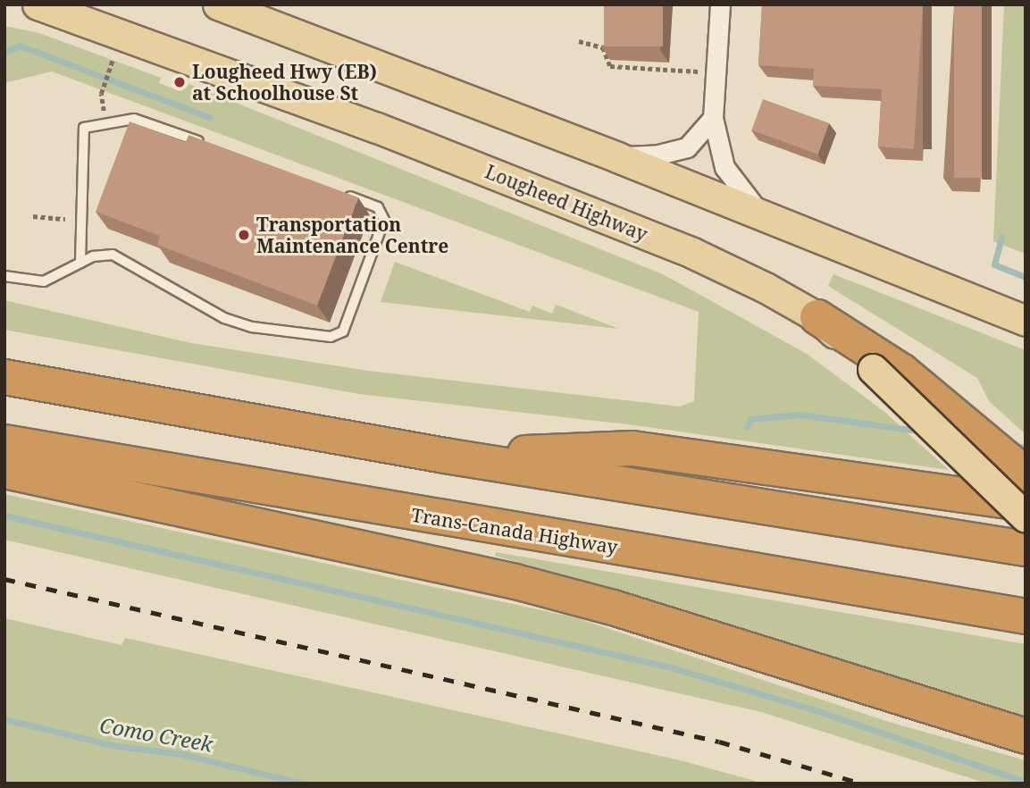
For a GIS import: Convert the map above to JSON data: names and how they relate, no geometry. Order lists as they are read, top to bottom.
{
  "streets": {
    "highway": ["Trans-Canada Highway"],
    "main road": ["Lougheed Highway"]
  },
  "water": ["Como Creek"],
  "places": ["Lougheed Hwy (EB) at Schoolhouse St", "Transportation Maintenance Centre"]
}
